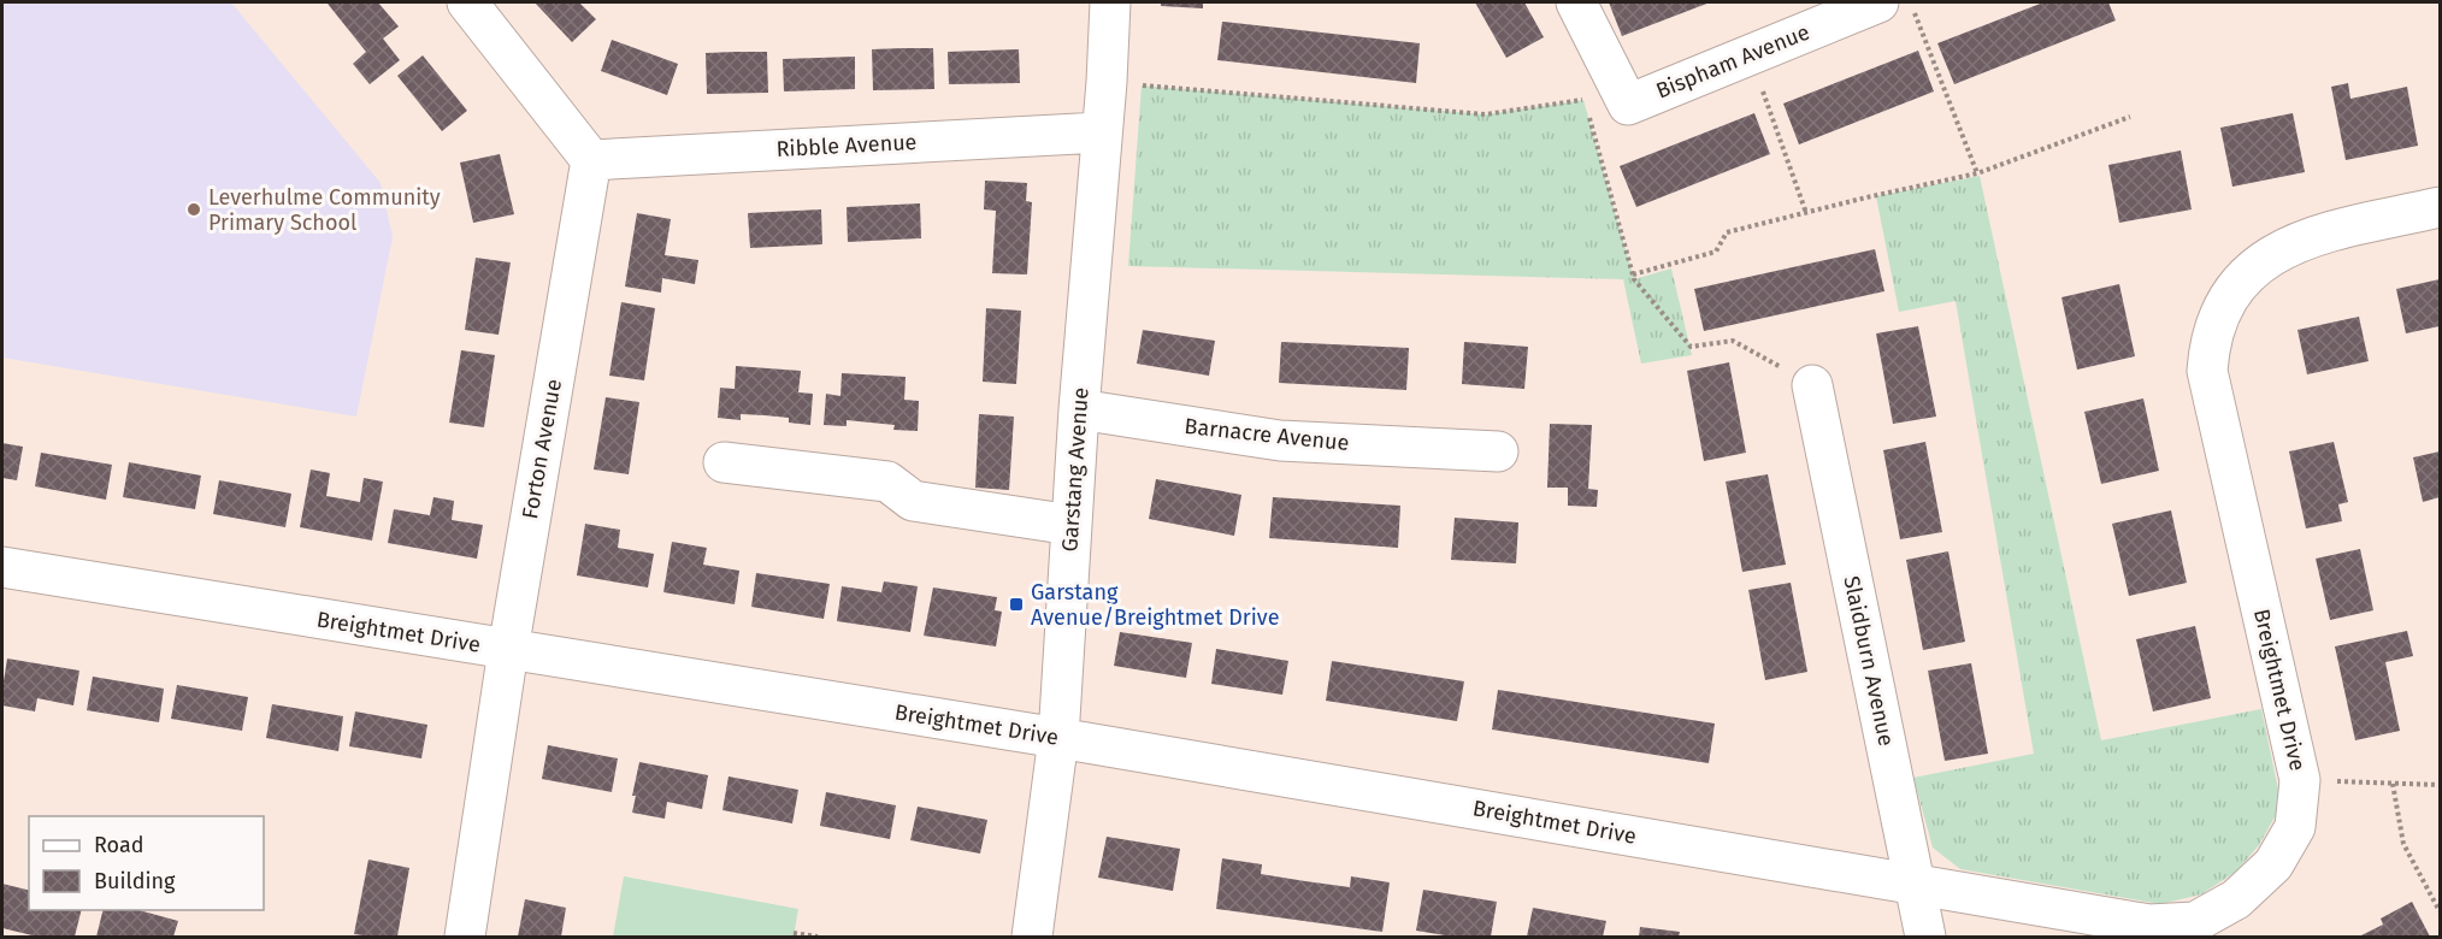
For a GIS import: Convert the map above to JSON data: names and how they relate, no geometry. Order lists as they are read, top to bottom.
{
  "streets": {
    "street": [
      "Bispham Avenue",
      "Ribble Avenue",
      "Barnacre Avenue",
      "Forton Avenue",
      "Garstang Avenue",
      "Breightmet Drive",
      "Slaidburn Avenue"
    ]
  },
  "crossings": [
    ["Ribble Avenue", "Forton Avenue"],
    ["Ribble Avenue", "Garstang Avenue"],
    ["Barnacre Avenue", "Garstang Avenue"],
    ["Forton Avenue", "Breightmet Drive"],
    ["Garstang Avenue", "Breightmet Drive"],
    ["Breightmet Drive", "Slaidburn Avenue"]
  ],
  "places": {
    "other": ["Leverhulme Community Primary School"],
    "transit": ["Garstang Avenue/Breightmet Drive"]
  },
  "legend": ["Road", "Building"]
}
